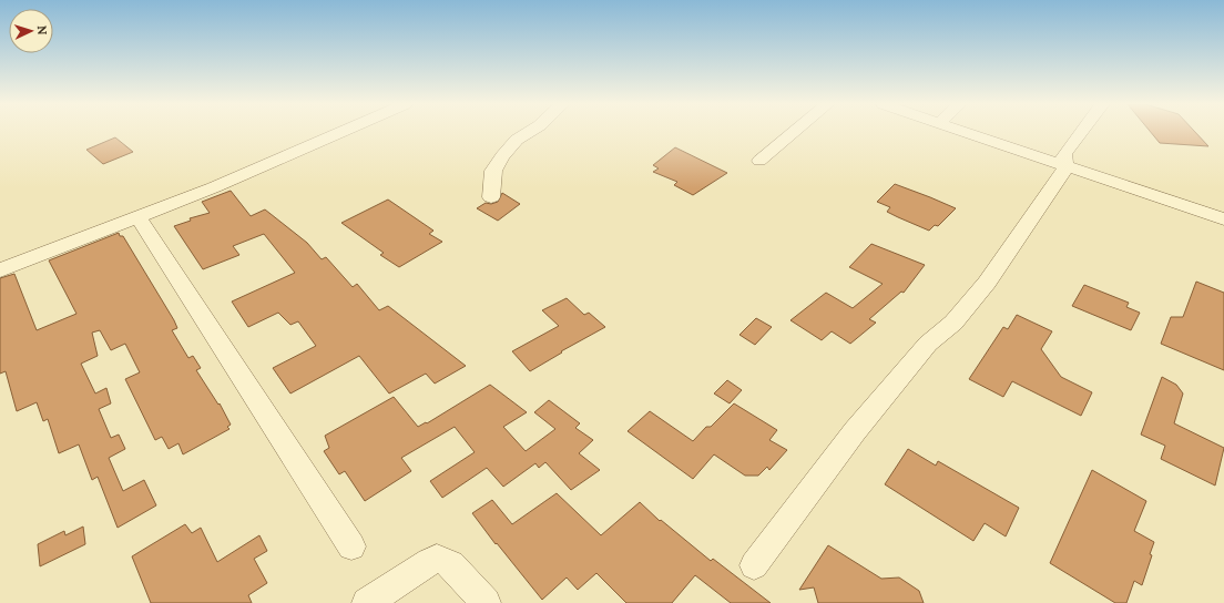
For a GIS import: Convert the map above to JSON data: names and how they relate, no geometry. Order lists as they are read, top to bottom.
{
  "north": "right"
}
